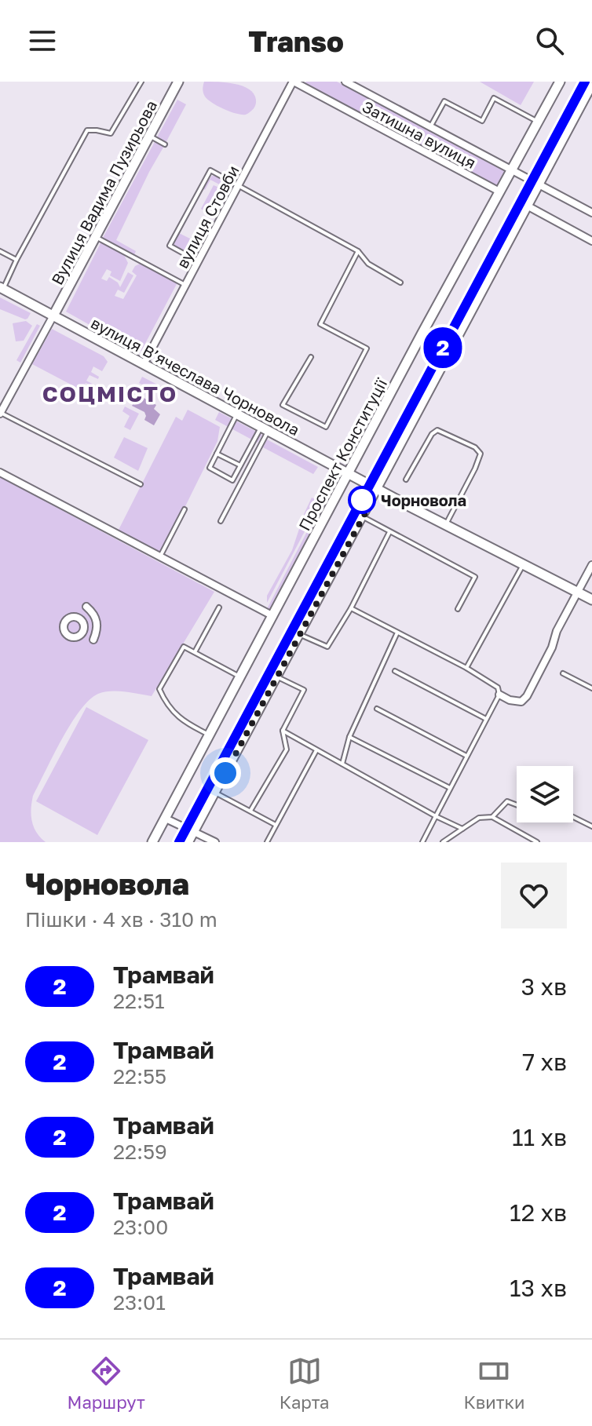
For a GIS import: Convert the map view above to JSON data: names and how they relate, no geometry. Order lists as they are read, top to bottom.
{
  "streets": {
    "street": [
      "Затишна вулиця",
      "Вулиця Вадима Пузирьова",
      "вулиця Стовби",
      "вулиця Вʼячеслава Чорновола",
      "Проспект Конституції"
    ]
  },
  "crossings": [
    ["Затишна вулиця", "вулиця Стовби"],
    ["Затишна вулиця", "Проспект Конституції"],
    ["Вулиця Вадима Пузирьова", "вулиця Вʼячеслава Чорновола"],
    ["вулиця Стовби", "вулиця Вʼячеслава Чорновола"],
    ["вулиця Вʼячеслава Чорновола", "Проспект Конституції"]
  ],
  "districts": ["СОЦМІСТО"],
  "places": ["Чорновола"],
  "lines": ["tram line 2"],
  "page": {
    "header": "Transo",
    "on_map": "2",
    "heading": ["Чорновола", "Пішки · 4 хв · 310 m"],
    "list": [
      {
        "mark": "2",
        "name": "Трамвай",
        "note": "22:51",
        "value": "3 хв"
      },
      {
        "mark": "2",
        "name": "Трамвай",
        "note": "22:55",
        "value": "7 хв"
      },
      {
        "mark": "2",
        "name": "Трамвай",
        "note": "22:59",
        "value": "11 хв"
      },
      {
        "mark": "2",
        "name": "Трамвай",
        "note": "23:00",
        "value": "12 хв"
      },
      {
        "mark": "2",
        "name": "Трамвай",
        "note": "23:01",
        "value": "13 хв"
      }
    ],
    "tabs": ["Маршрут", "Карта", "Квитки"]
  }
}
